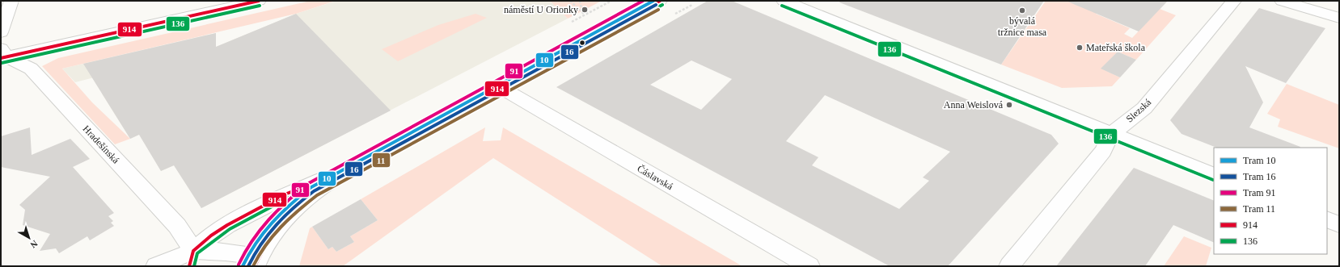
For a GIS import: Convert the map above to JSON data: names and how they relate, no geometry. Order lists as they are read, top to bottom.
{
  "streets": {
    "street": ["Slezská", "Hradešínská", "Čáslavská"]
  },
  "places": [
    "náměstí U Orionky",
    "bývalá tržnice masa",
    "Mateřská škola",
    "Anna Weislová"
  ],
  "lines": [
    "tram line 10",
    "tram line 91",
    "transit line 914",
    "tram line 16",
    "transit line 136",
    "tram line 11"
  ],
  "legend": [
    "Tram 10",
    "Tram 16",
    "Tram 91",
    "Tram 11",
    "914",
    "136"
  ],
  "north": "bottom right"
}
